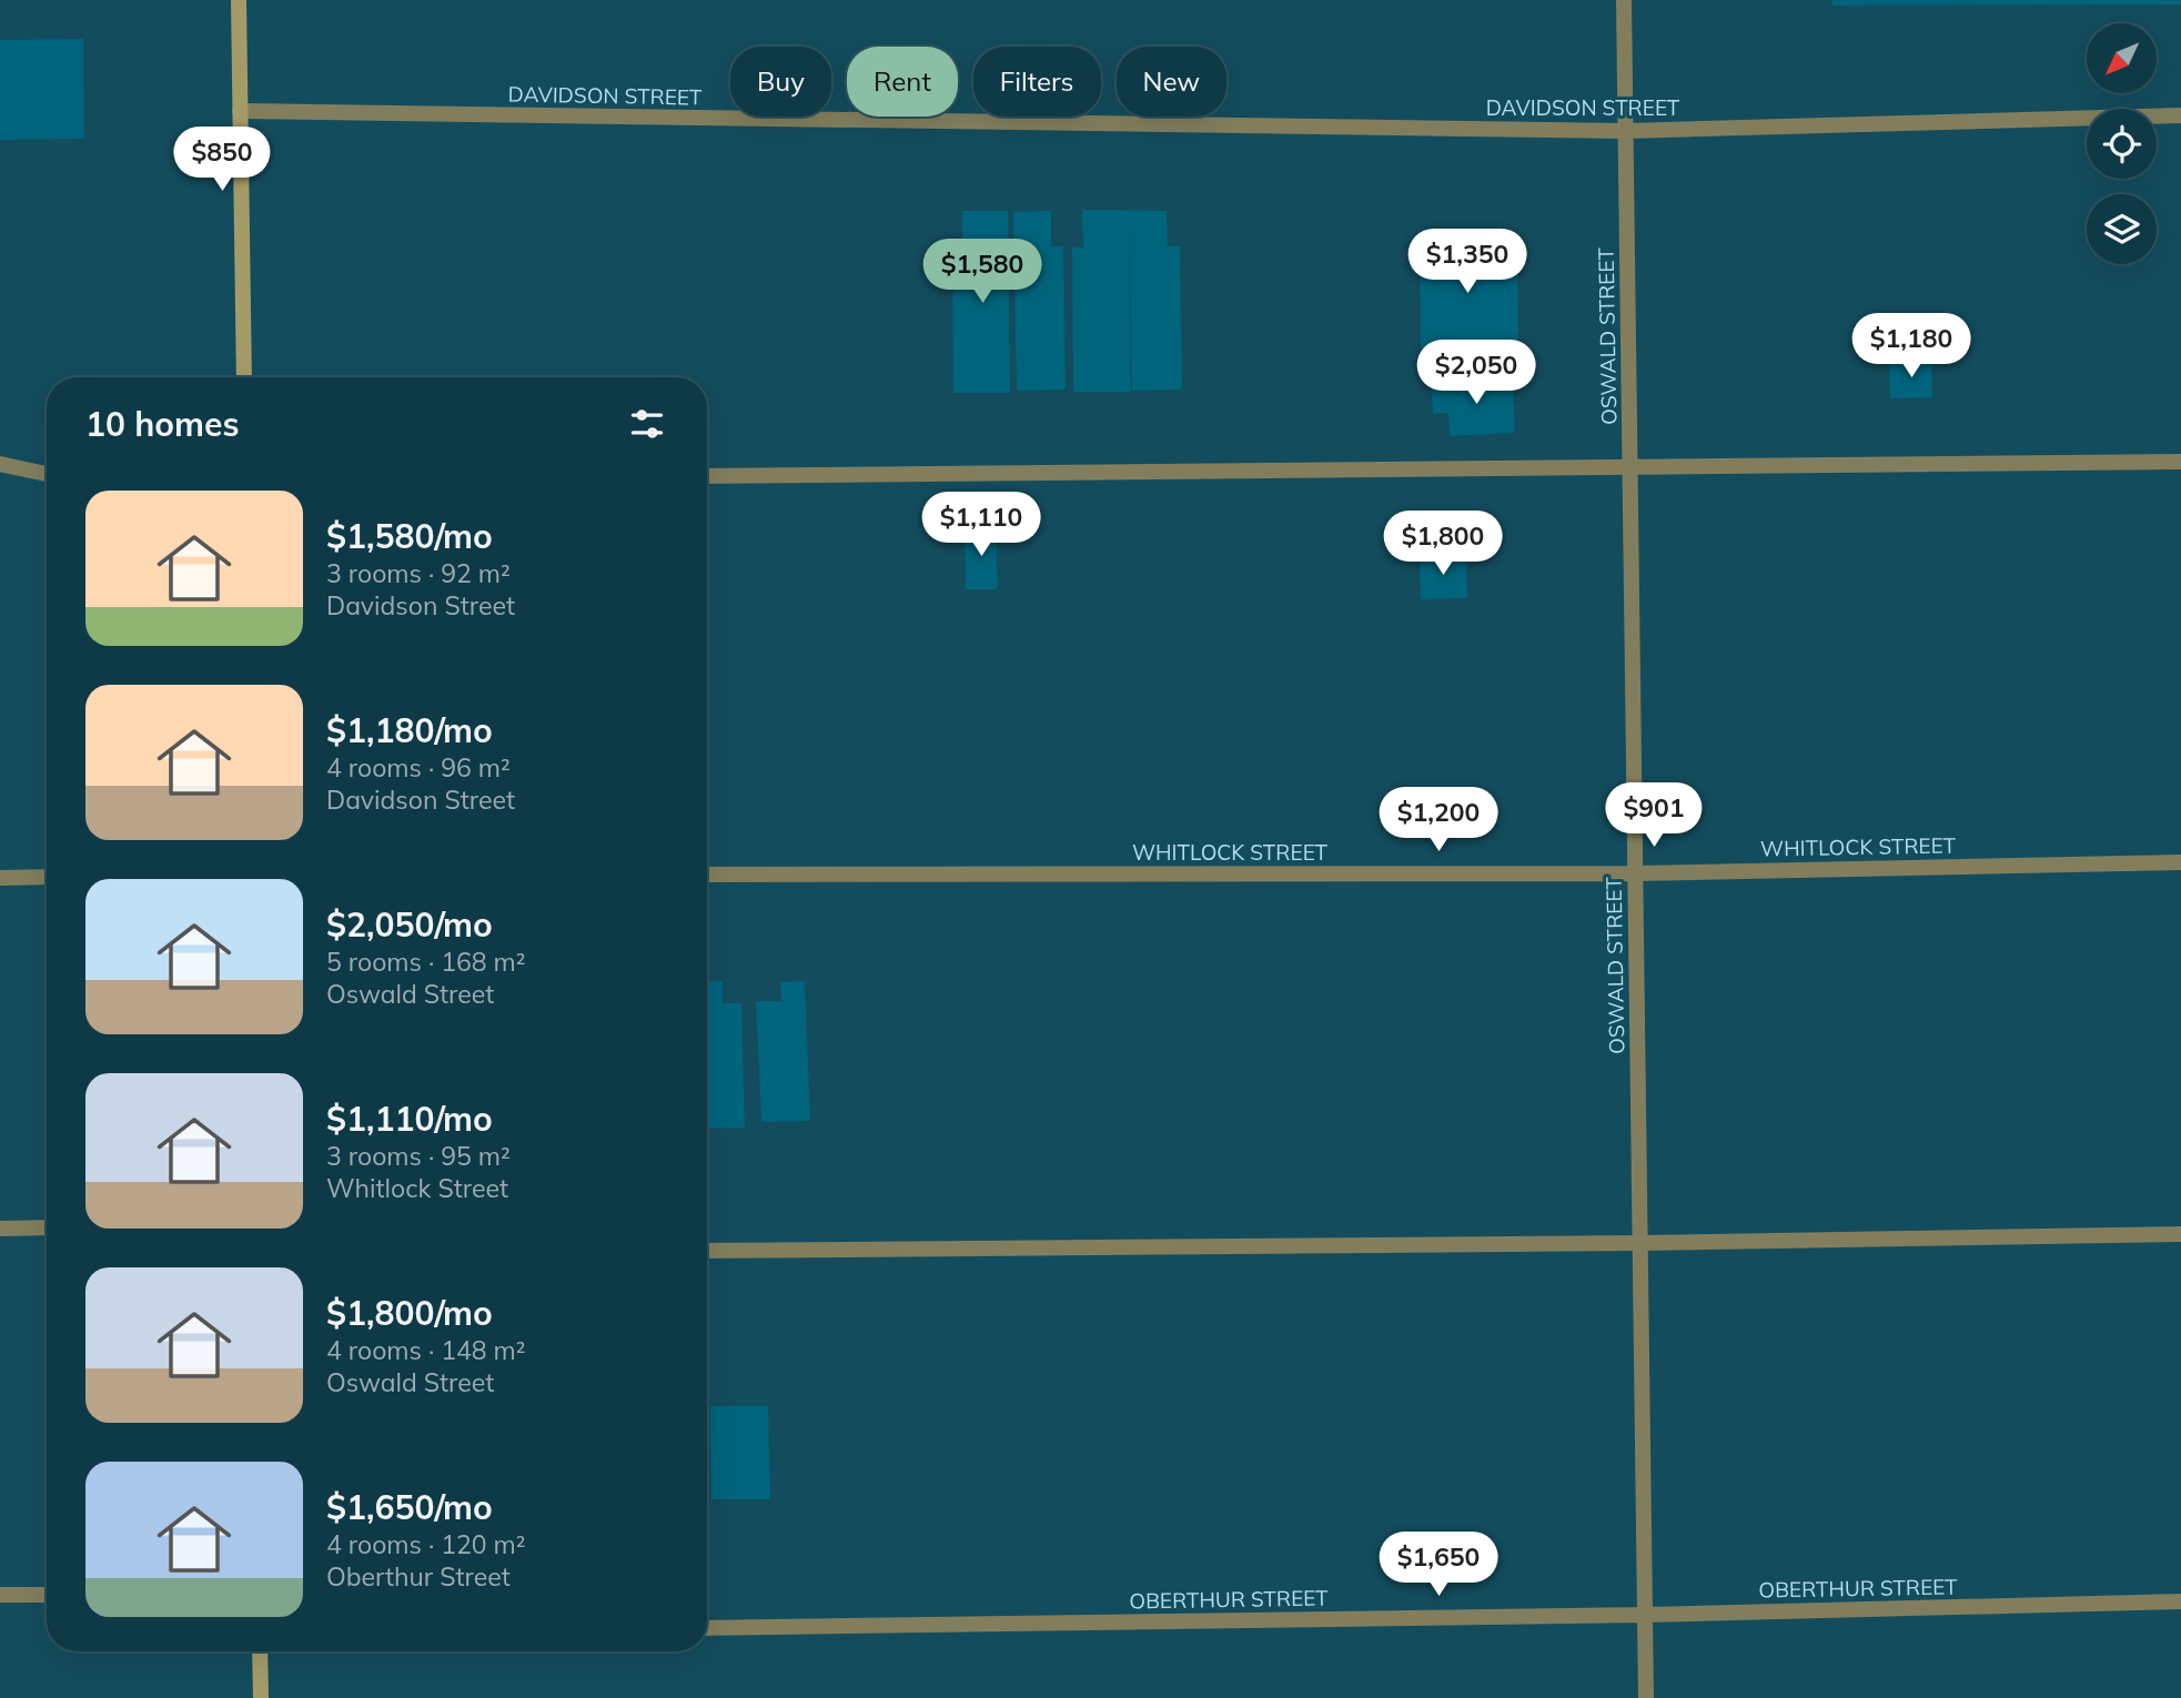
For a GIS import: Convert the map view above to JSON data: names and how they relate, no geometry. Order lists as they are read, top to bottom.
{
  "streets": {
    "street": [
      "DAVIDSON STREET",
      "OSWALD STREET",
      "WHITLOCK STREET",
      "OBERTHUR STREET"
    ]
  },
  "crossings": [
    ["DAVIDSON STREET", "OSWALD STREET"],
    ["OSWALD STREET", "WHITLOCK STREET"],
    ["OSWALD STREET", "OBERTHUR STREET"]
  ],
  "north": "bottom left",
  "page": {
    "chip": [
      "Buy",
      "Rent",
      "Filters",
      "New"
    ],
    "price": [
      "$850",
      "$1,350",
      "$1,580",
      "$1,180",
      "$2,050",
      "$1,110",
      "$1,800",
      "$901",
      "$1,200",
      "$1,650"
    ],
    "heading": "10 homes",
    "list": [
      {
        "name": "$1,580/mo",
        "note": "3 rooms · 92 m² · Davidson Street"
      },
      {
        "name": "$1,180/mo",
        "note": "4 rooms · 96 m² · Davidson Street"
      },
      {
        "name": "$2,050/mo",
        "note": "5 rooms · 168 m² · Oswald Street"
      },
      {
        "name": "$1,110/mo",
        "note": "3 rooms · 95 m² · Whitlock Street"
      },
      {
        "name": "$1,800/mo",
        "note": "4 rooms · 148 m² · Oswald Street"
      },
      {
        "name": "$1,650/mo",
        "note": "4 rooms · 120 m² · Oberthur Street"
      }
    ]
  }
}
